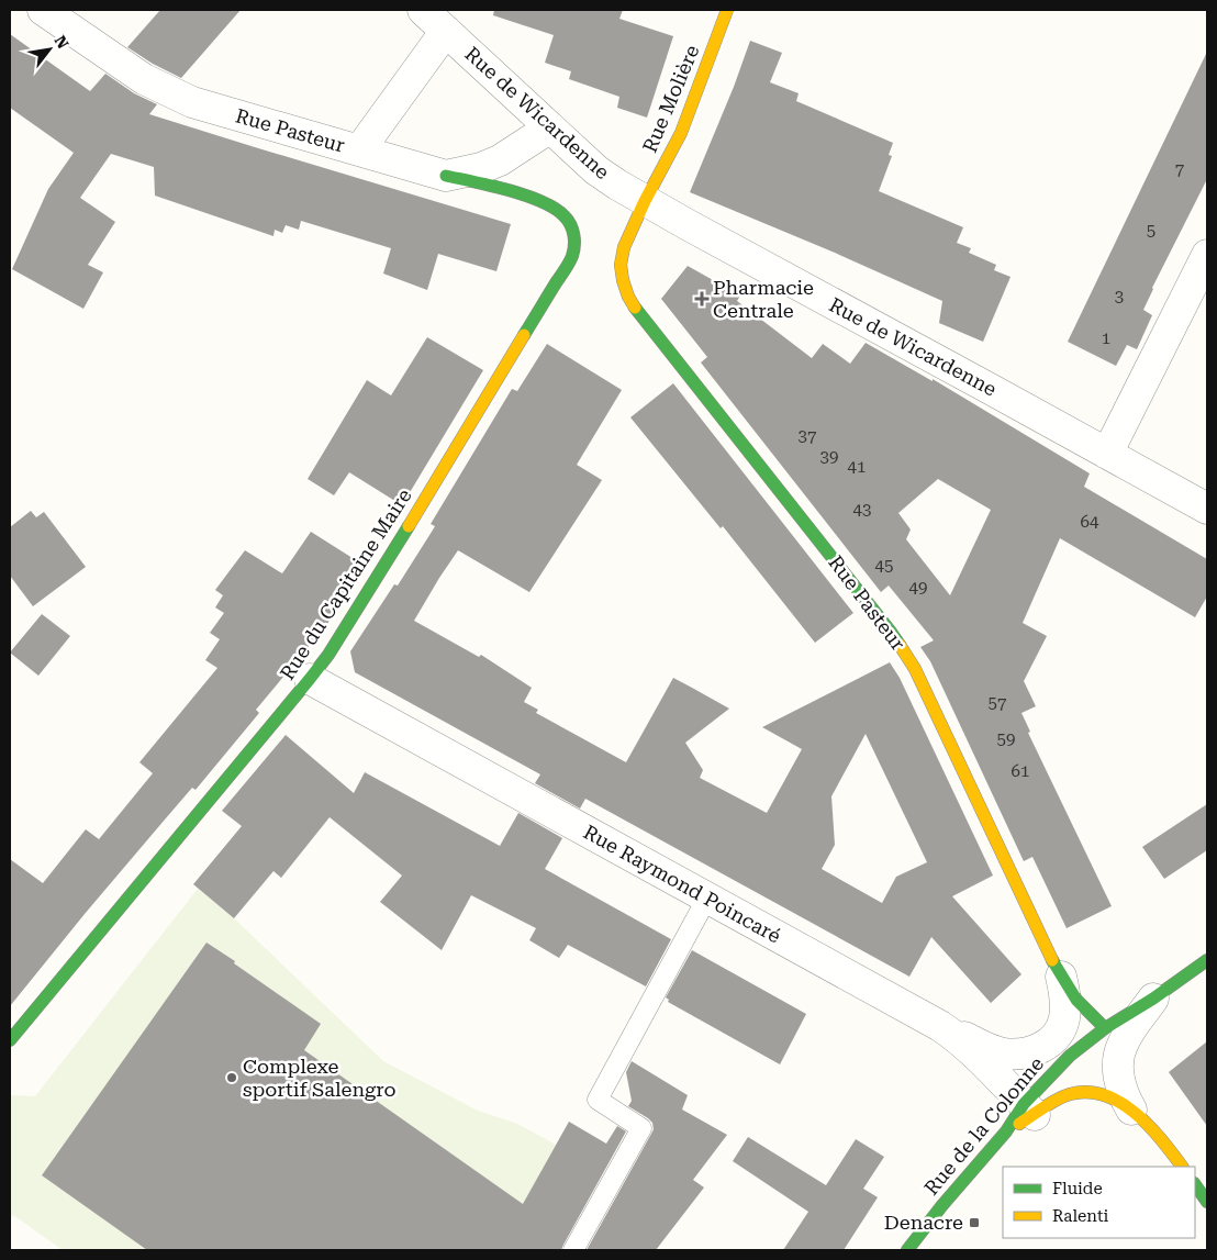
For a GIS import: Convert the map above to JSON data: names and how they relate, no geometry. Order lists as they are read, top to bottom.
{
  "streets": {
    "street": [
      "Rue Molière",
      "Rue de Wicardenne",
      "Rue Pasteur",
      "Rue du Capitaine Maire",
      "Rue Raymond Poincaré",
      "Rue de la Colonne"
    ]
  },
  "crossings": [
    ["Rue Molière", "Rue de Wicardenne"],
    ["Rue Molière", "Rue Pasteur"],
    ["Rue de Wicardenne", "Rue Pasteur"],
    ["Rue Pasteur", "Rue du Capitaine Maire"],
    ["Rue Pasteur", "Rue de la Colonne"],
    ["Rue du Capitaine Maire", "Rue Raymond Poincaré"],
    ["Rue Raymond Poincaré", "Rue de la Colonne"]
  ],
  "places": {
    "health": ["Pharmacie Centrale"],
    "other": ["Complexe sportif Salengro"],
    "transit": ["Denacre"]
  },
  "house_numbers": [
    "7",
    "5",
    "3",
    "1",
    "37",
    "39",
    "41",
    "43",
    "64",
    "45",
    "49",
    "57",
    "59",
    "61"
  ],
  "legend": ["Fluide", "Ralenti"],
  "north": "top right"
}
